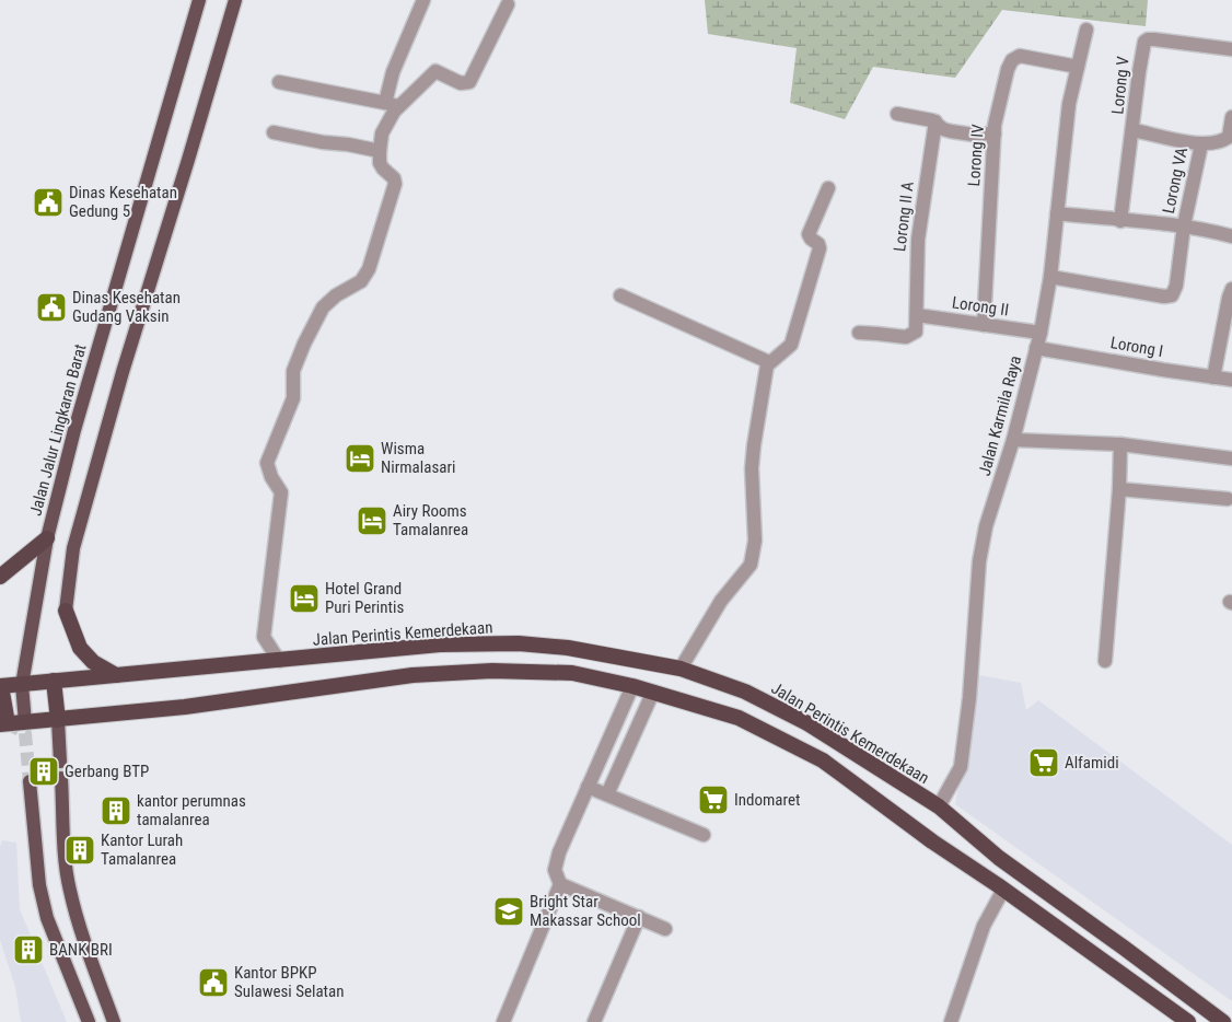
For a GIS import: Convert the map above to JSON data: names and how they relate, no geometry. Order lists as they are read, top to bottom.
{
  "streets": {
    "highway": ["Jalan Perintis Kemerdekaan"],
    "main road": ["Jalan Jalur Lingkaran Barat"],
    "street": [
      "Lorong V",
      "Lorong IV",
      "Lorong VA",
      "Lorong II A",
      "Lorong II",
      "Lorong I",
      "Jalan Karmila Raya"
    ]
  },
  "crossings": [
    ["Lorong IV", "Lorong II"],
    ["Lorong IV", "Jalan Karmila Raya"],
    ["Lorong VA", "Jalan Karmila Raya"],
    ["Lorong II A", "Lorong II"],
    ["Lorong II", "Jalan Karmila Raya"],
    ["Lorong I", "Jalan Karmila Raya"],
    ["Jalan Karmila Raya", "Jalan Perintis Kemerdekaan"],
    ["Jalan Jalur Lingkaran Barat", "Jalan Perintis Kemerdekaan"]
  ],
  "places": {
    "public building": ["Dinas Kesehatan Gedung 5", "Dinas Kesehatan Gudang Vaksin", "Kantor BPKP Sulawesi Selatan"],
    "hotel": ["Wisma Nirmalasari", "Airy Rooms Tamalanrea", "Hotel Grand Puri Perintis"],
    "supermarket": ["Alfamidi", "Indomaret"],
    "building": [
      "Gerbang BTP",
      "kantor perumnas tamalanrea",
      "Kantor Lurah Tamalanrea",
      "BANK BRI"
    ],
    "school or university": ["Bright Star Makassar School"]
  }
}
